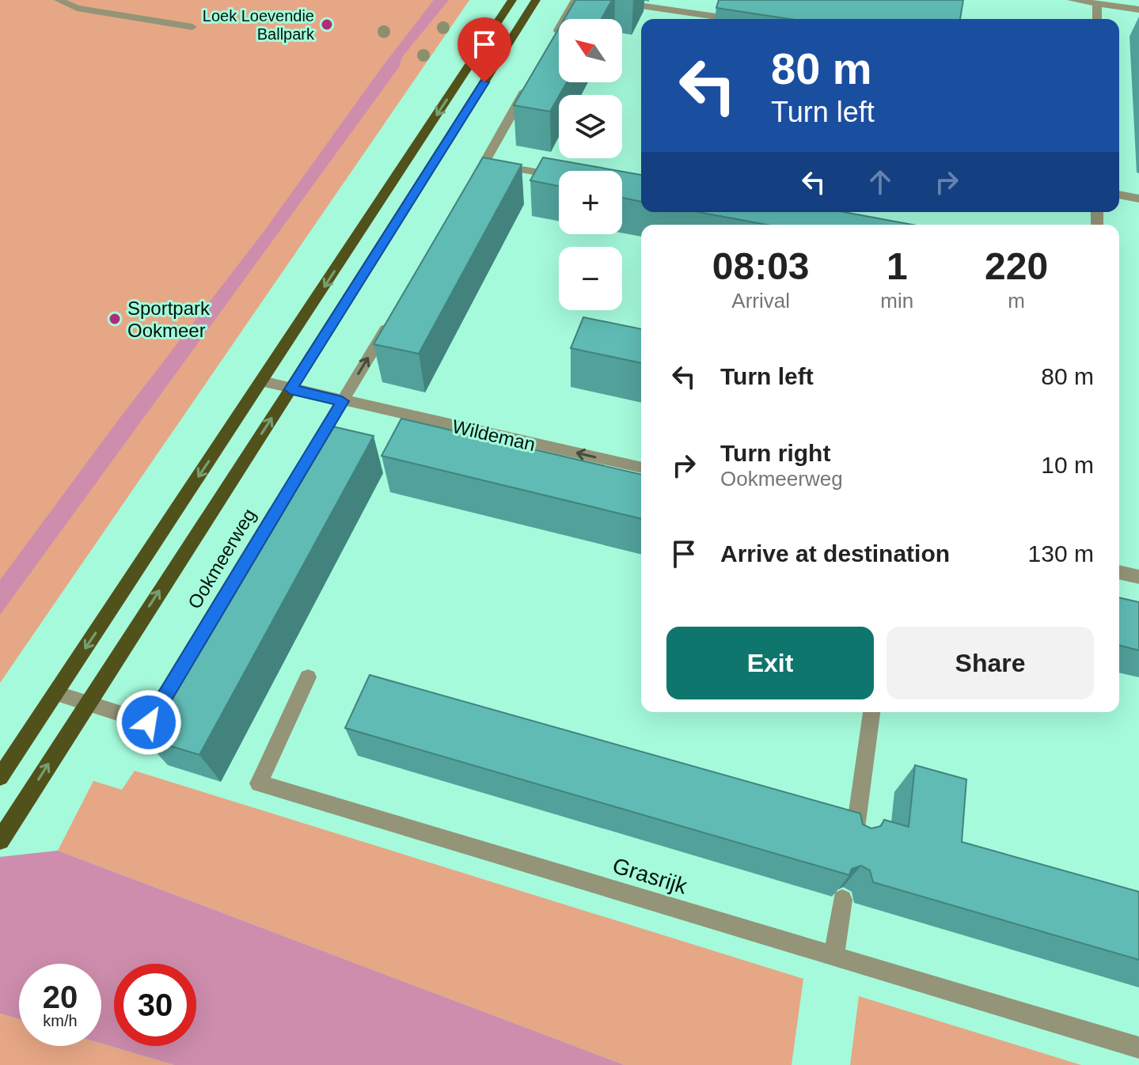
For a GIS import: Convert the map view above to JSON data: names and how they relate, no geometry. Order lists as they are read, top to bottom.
{
  "streets": {
    "main road": ["Ookmeerweg"],
    "street": ["Wildeman", "Grasrijk"]
  },
  "crossings": [
    ["Wildeman", "Ookmeerweg"]
  ],
  "one_way": ["Wildeman"],
  "places": ["Loek Loevendie Ballpark", "Sportpark Ookmeer"],
  "north": "top left",
  "page": {
    "map_buttons": ["+", "−"],
    "turn": ["80 m", "Turn left"],
    "eta": [
      "08:03",
      "Arrival",
      "1",
      "min",
      "220",
      "m"
    ],
    "list": [
      {
        "name": "Turn left",
        "value": "80 m"
      },
      {
        "name": "Turn right",
        "note": "Ookmeerweg",
        "value": "10 m"
      },
      {
        "name": "Arrive at destination",
        "value": "130 m"
      }
    ],
    "buttons": ["Exit", "Share"],
    "speed": "20 km/h",
    "limit": "30"
  }
}
